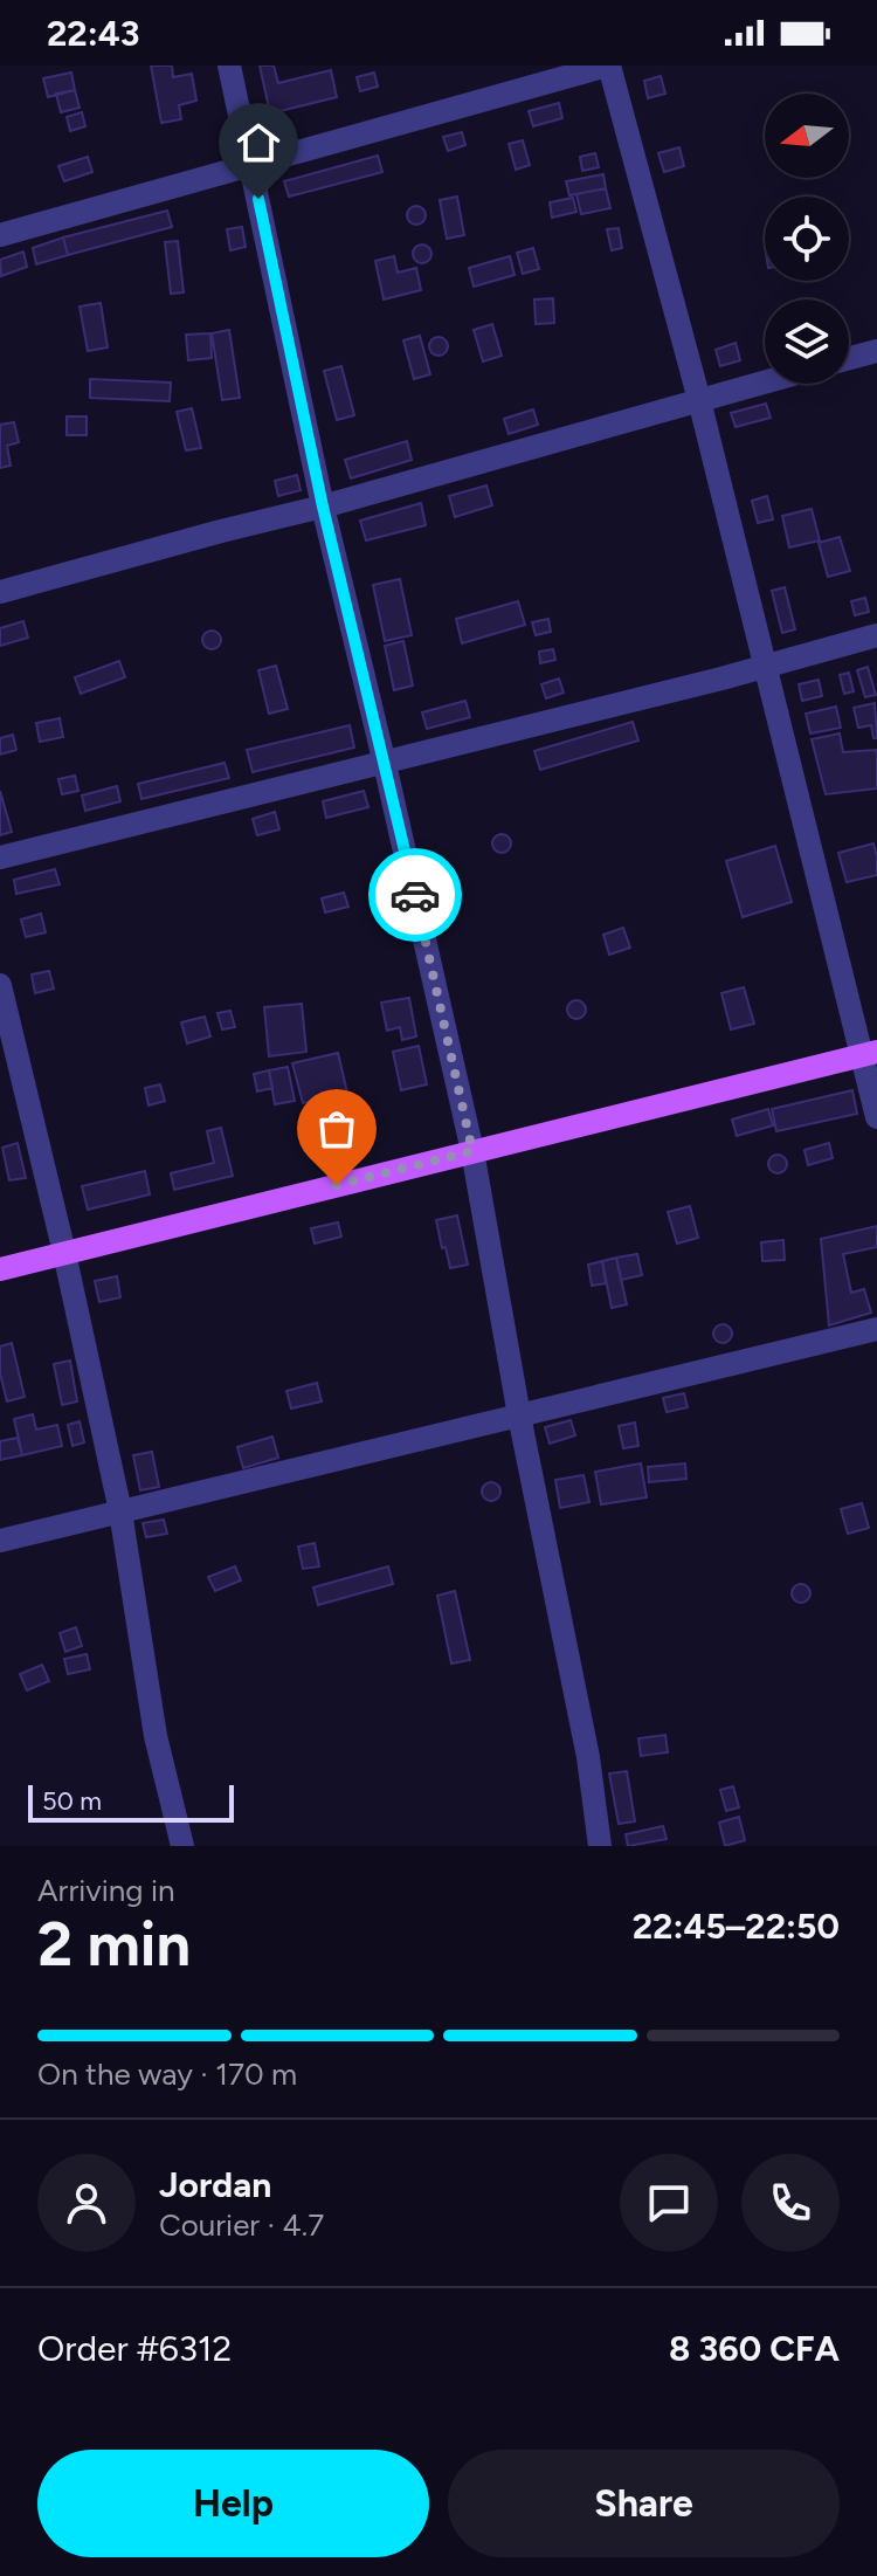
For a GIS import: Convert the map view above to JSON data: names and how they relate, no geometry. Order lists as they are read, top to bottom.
{
  "scale_bar": "50 m",
  "north": "left",
  "page": {
    "status": "22:43",
    "scale": "50 m",
    "heading": ["2 min", "Arriving in", "22:45–22:50"],
    "panel": [
      "Jordan",
      "Courier · 4.7",
      "Order #6312",
      "8 360 CFA"
    ],
    "bar": "On the way · 170 m",
    "buttons": ["Help", "Share"]
  }
}
